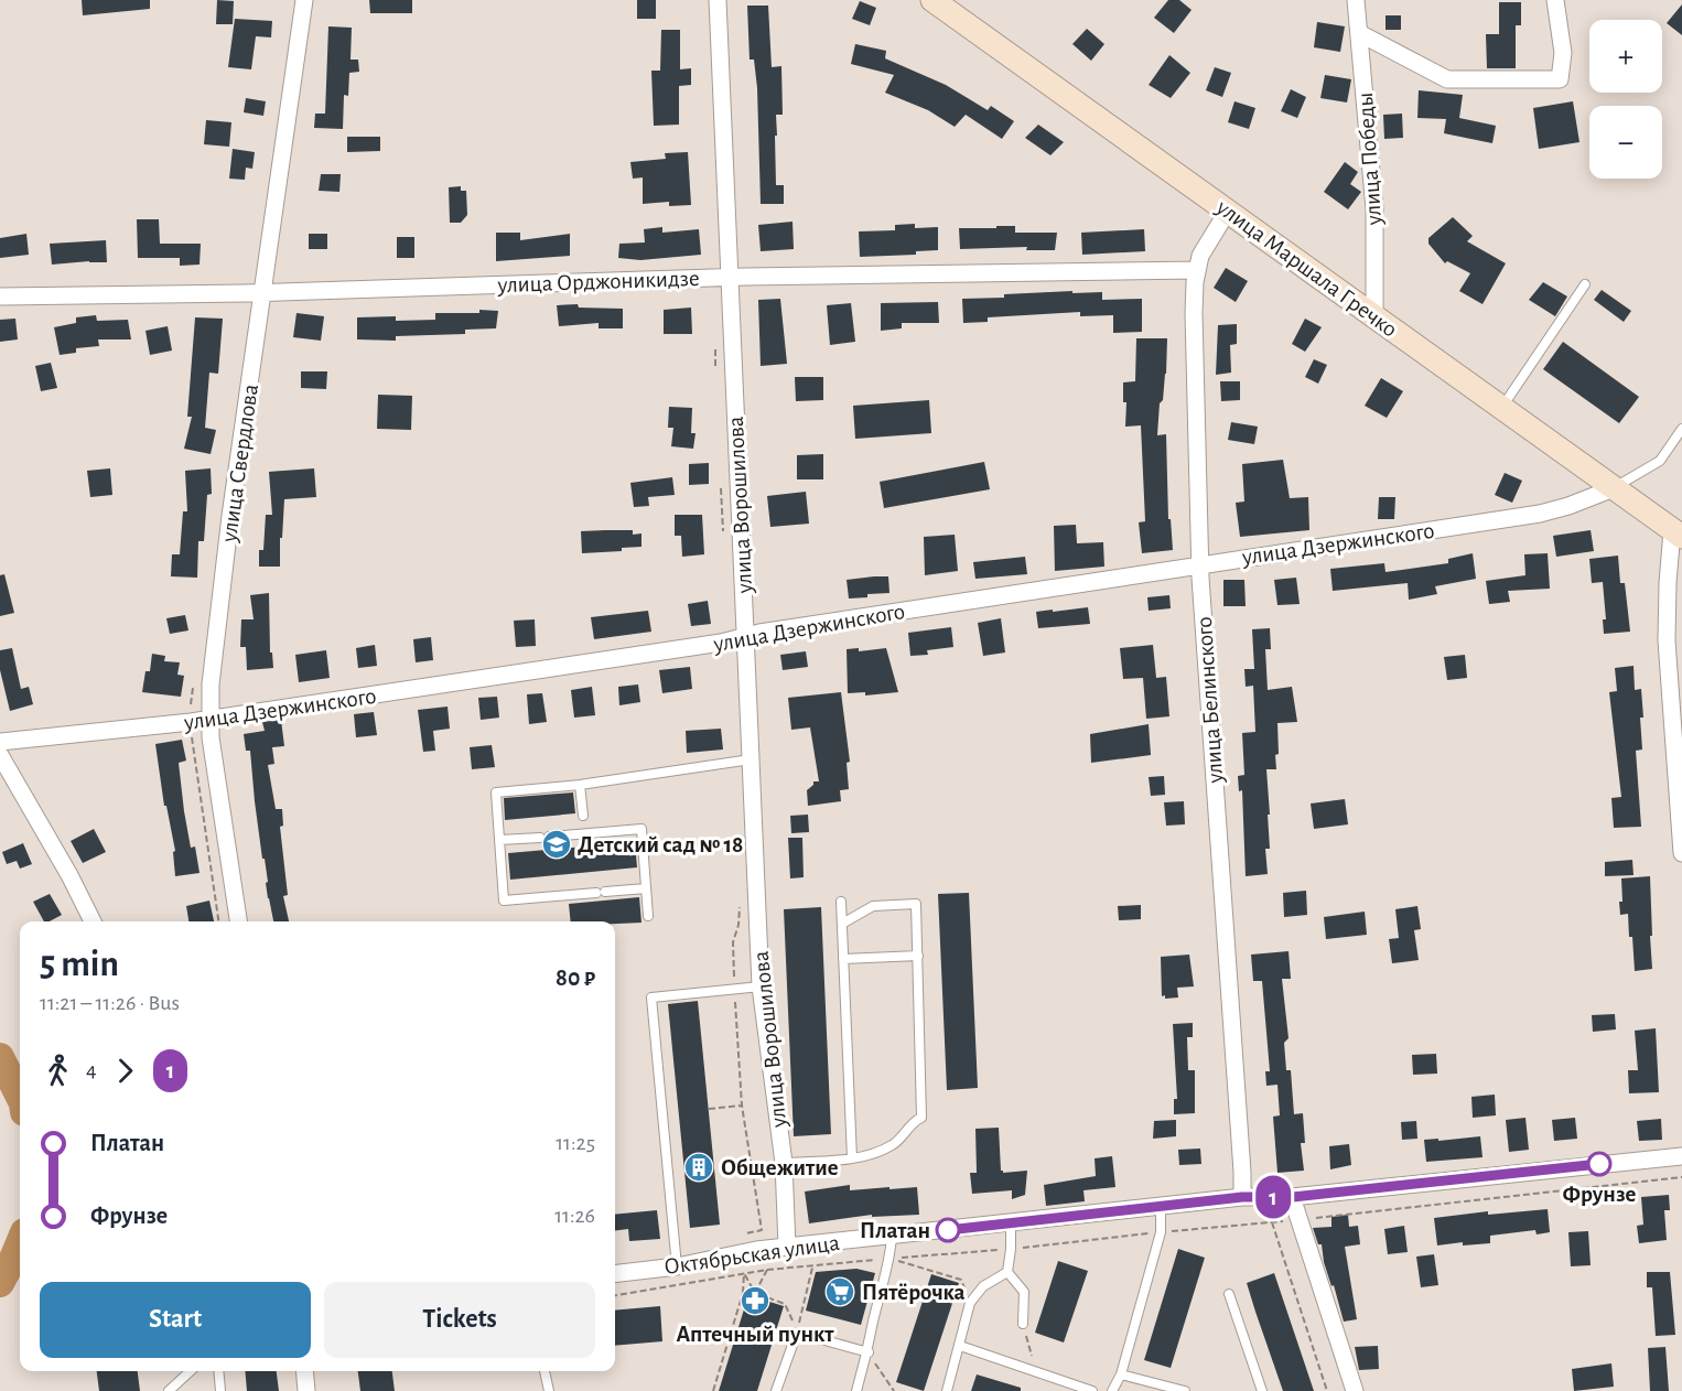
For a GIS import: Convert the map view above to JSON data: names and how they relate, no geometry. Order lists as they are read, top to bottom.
{
  "streets": {
    "main road": ["улица Маршала Гречко"],
    "street": [
      "улица Победы",
      "улица Орджоникидзе",
      "улица Свердлова",
      "улица Ворошилова",
      "улица Дзержинского",
      "улица Белинского",
      "Октябрьская улица"
    ]
  },
  "crossings": [
    ["улица Победы", "улица Маршала Гречко"],
    ["улица Маршала Гречко", "улица Дзержинского"],
    ["улица Маршала Гречко", "улица Белинского"],
    ["улица Орджоникидзе", "улица Свердлова"],
    ["улица Орджоникидзе", "улица Ворошилова"],
    ["улица Орджоникидзе", "улица Белинского"],
    ["улица Свердлова", "улица Дзержинского"],
    ["улица Ворошилова", "улица Дзержинского"],
    ["улица Ворошилова", "Октябрьская улица"],
    ["улица Дзержинского", "улица Белинского"],
    ["улица Белинского", "Октябрьская улица"]
  ],
  "places": {
    "school or university": ["Детский сад № 18"],
    "other": ["Фрунзе", "Платан"],
    "building": ["Общежитие"],
    "supermarket": ["Пятёрочка"],
    "pharmacy": ["Аптечный пункт"]
  },
  "lines": ["bus line 1"],
  "page": {
    "on_map": "1",
    "map_buttons": ["+", "−"],
    "heading": ["5 min", "11:21 – 11:26 · Bus", "80 ₽"],
    "legs": ["4", "1"],
    "list": [
      {
        "name": "Платан",
        "value": "11:25"
      },
      {
        "name": "Фрунзе",
        "value": "11:26"
      }
    ],
    "buttons": ["Start", "Tickets"]
  }
}
